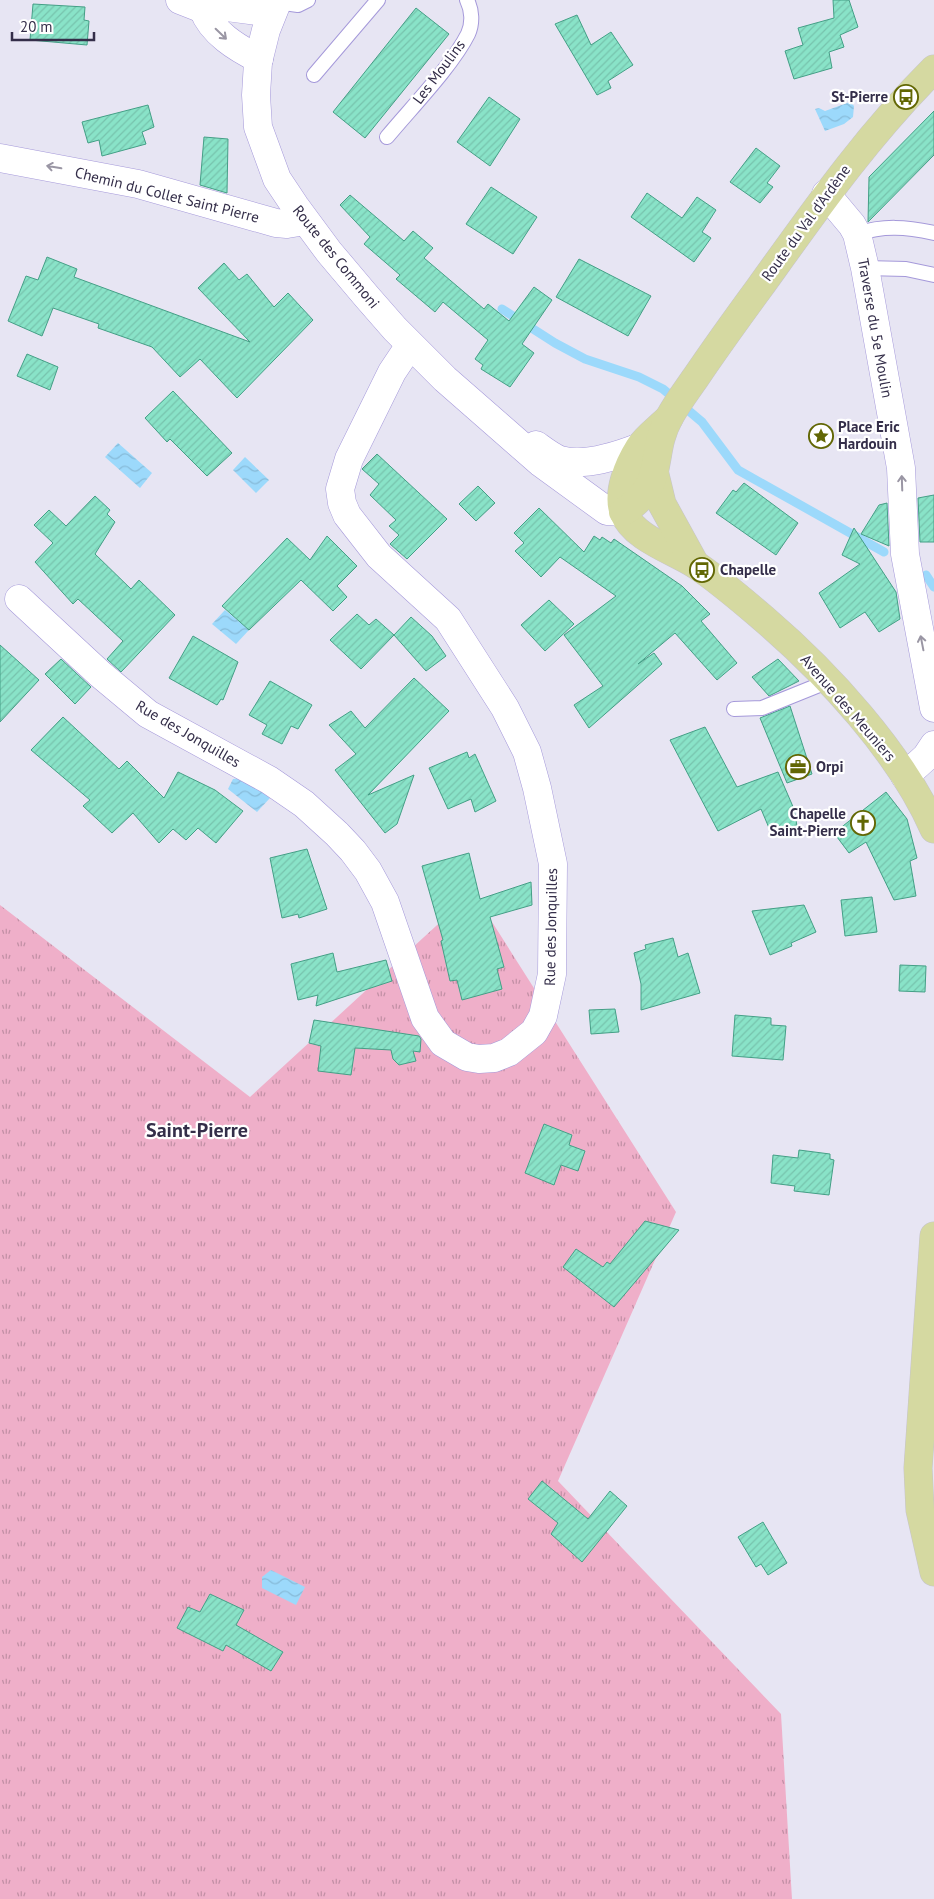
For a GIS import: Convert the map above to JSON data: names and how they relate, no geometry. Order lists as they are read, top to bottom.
{
  "streets": {
    "main road": ["Route du Val d'Ardène", "Avenue des Meuniers"],
    "street": [
      "Chemin du Collet Saint Pierre",
      "Route des Commoni",
      "Traverse du 5e Moulin",
      "Rue des Jonquilles"
    ],
    "lane": ["Les Moulins"]
  },
  "crossings": [
    ["Chemin du Collet Saint Pierre", "Route des Commoni"],
    ["Route du Val d'Ardène", "Traverse du 5e Moulin"],
    ["Route des Commoni", "Avenue des Meuniers"],
    ["Route des Commoni", "Rue des Jonquilles"]
  ],
  "one_way": ["Chemin du Collet Saint Pierre", "Traverse du 5e Moulin"],
  "districts": ["Saint-Pierre"],
  "places": {
    "bus stop": ["St-Pierre", "Chapelle"],
    "place": ["Place Eric Hardouin"],
    "office": ["Orpi"],
    "church": ["Chapelle Saint-Pierre"]
  },
  "scale_bar": "20 m"
}
